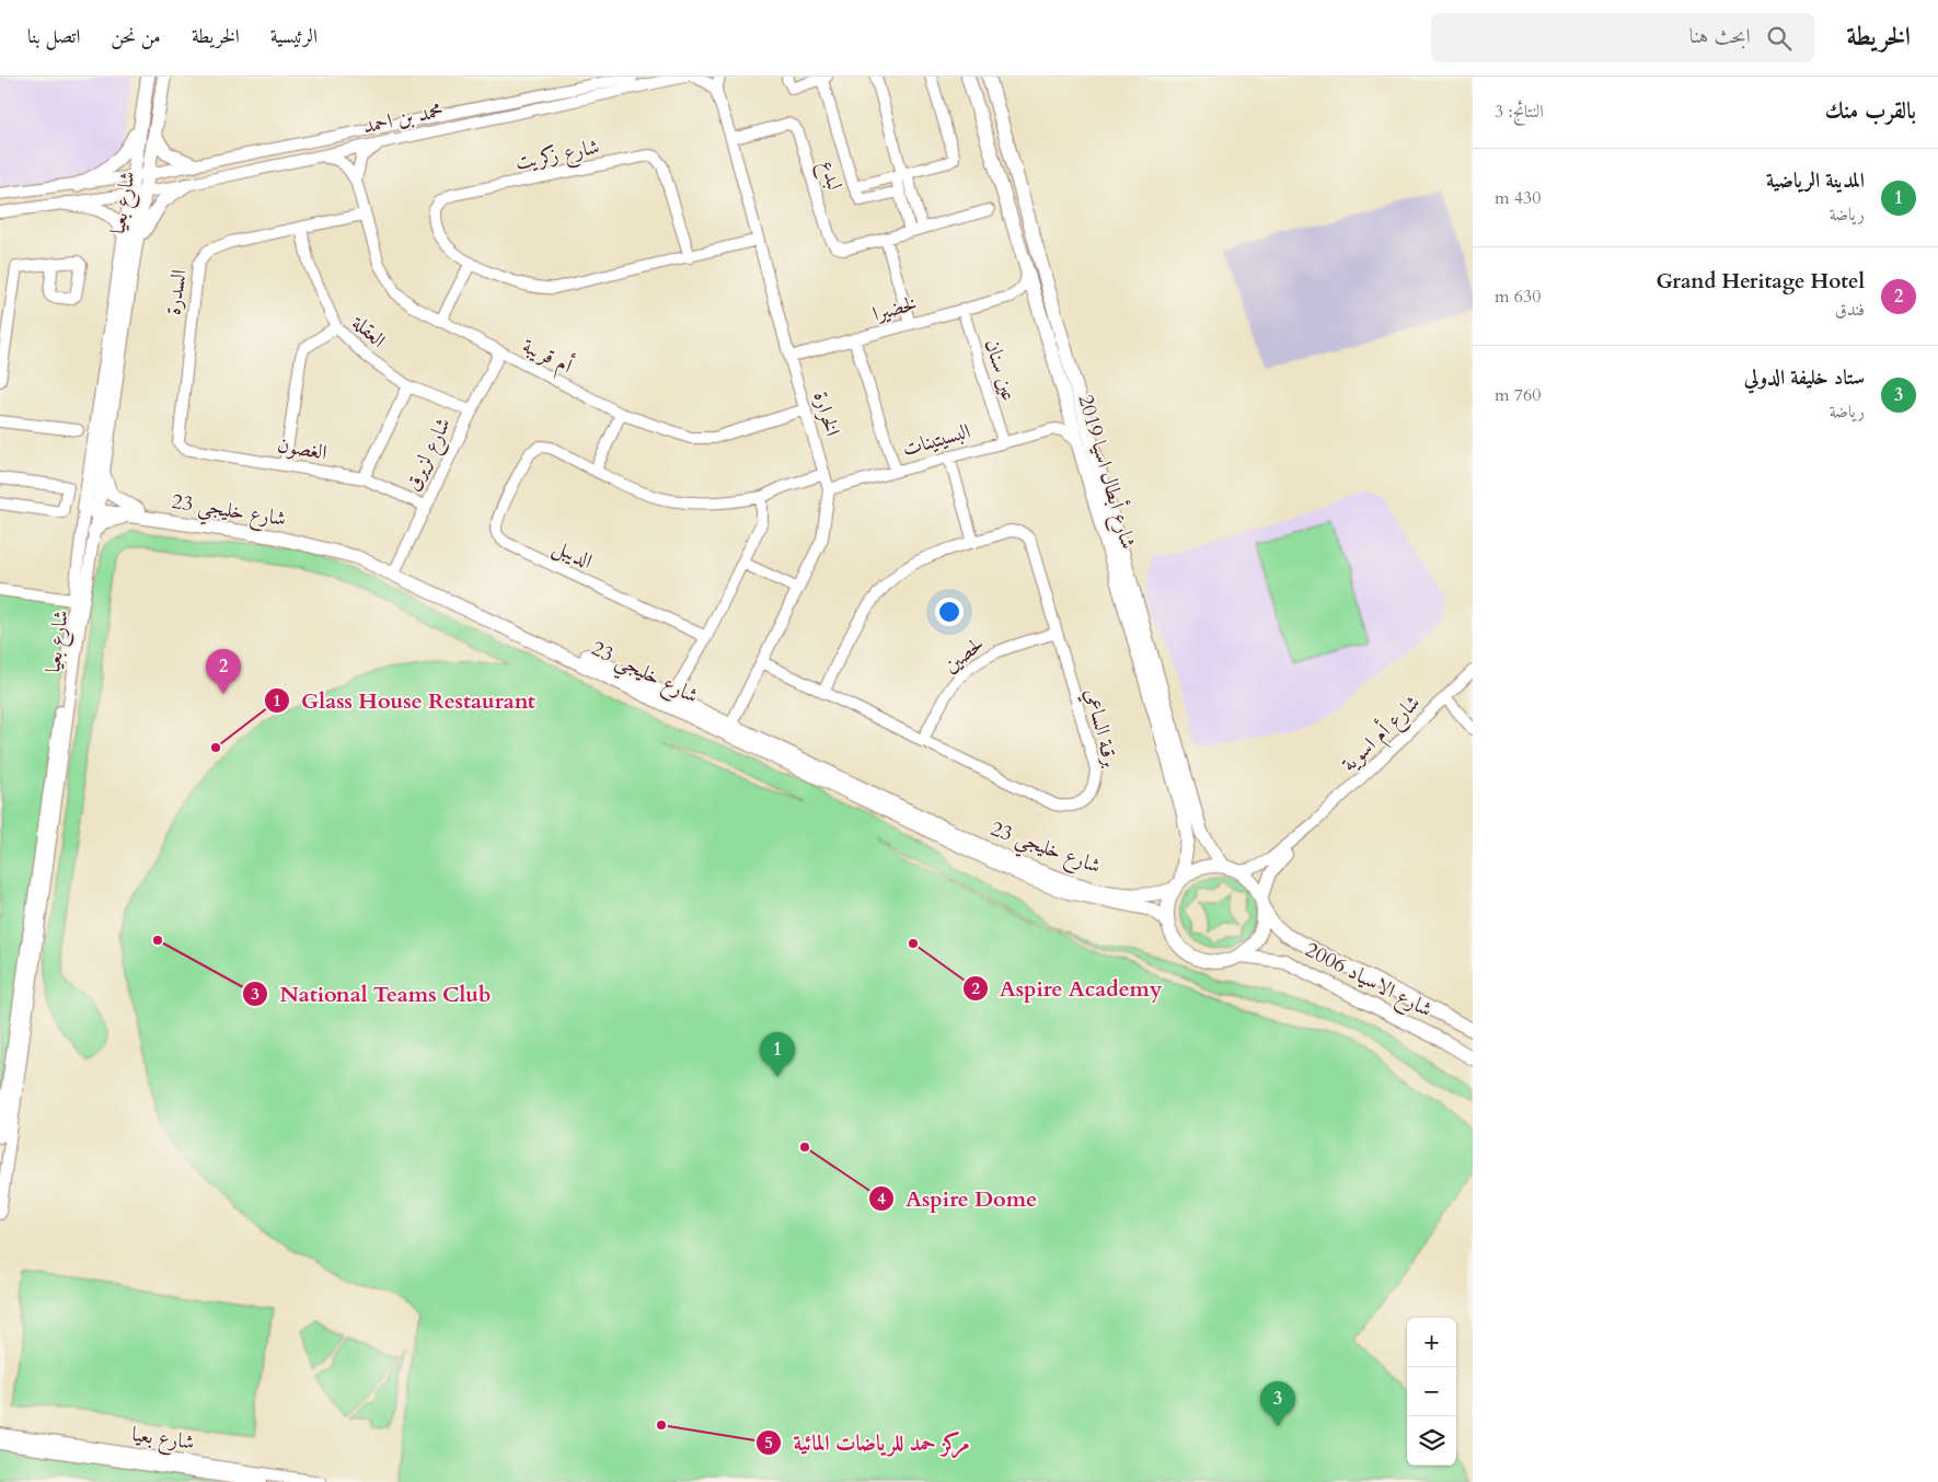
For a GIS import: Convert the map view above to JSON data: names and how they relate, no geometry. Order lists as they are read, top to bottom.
{
  "streets": {
    "main road": [
      "شارع بعيا",
      "شارع أبطال اسيا 2019",
      "شارع خليجي 23",
      "شارع الاسياد 2006"
    ],
    "street": [
      "محمد بن احمد",
      "شارع زكريت",
      "لبدع",
      "السدرة",
      "لخضيرا",
      "العقلة",
      "أم قريبة",
      "عين سنان",
      "الخرارة",
      "البسيتينات",
      "الغصون",
      "شارع لزيرق",
      "الديبل",
      "لحصين",
      "برقـة الساعي",
      "شارع أم اسوية"
    ]
  },
  "crossings": [
    ["محمد بن احمد", "شارع بعيا"],
    ["محمد بن احمد", "أم قريبة"],
    ["شارع زكريت", "الخرارة"],
    ["لبدع", "الخرارة"],
    ["شارع بعيا", "شارع خليجي 23"],
    ["السدرة", "العقلة"],
    ["السدرة", "أم قريبة"],
    ["السدرة", "الغصون"],
    ["لخضيرا", "عين سنان"],
    ["لخضيرا", "الخرارة"],
    ["العقلة", "شارع لزيرق"],
    ["أم قريبة", "الخرارة"],
    ["أم قريبة", "شارع لزيرق"],
    ["عين سنان", "البسيتينات"],
    ["الخرارة", "البسيتينات"],
    ["الخرارة", "شارع خليجي 23"],
    ["الخرارة", "الديبل"],
    ["الخرارة", "برقـة الساعي"],
    ["الغصون", "شارع لزيرق"],
    ["شارع لزيرق", "شارع خليجي 23"],
    ["شارع أبطال اسيا 2019", "شارع خليجي 23"],
    ["شارع أبطال اسيا 2019", "شارع أم اسوية"],
    ["شارع أبطال اسيا 2019", "شارع الاسياد 2006"],
    ["شارع خليجي 23", "شارع أم اسوية"],
    ["شارع خليجي 23", "شارع الاسياد 2006"],
    ["لحصين", "برقـة الساعي"],
    ["شارع أم اسوية", "شارع الاسياد 2006"]
  ],
  "places": [
    "Glass House Restaurant",
    "National Teams Club",
    "Aspire Academy",
    "Aspire Dome",
    "مركز حمد للرياضات المائية"
  ],
  "page": {
    "header": "الخريطة",
    "search": "ابحث هنا",
    "nav": [
      "الرئيسية",
      "الخريطة",
      "من نحن",
      "اتصل بنا"
    ],
    "heading": ["بالقرب منك", "النتائج: 3"],
    "list": [
      {
        "mark": "1",
        "name": "المدينة الرياضية",
        "note": "رياضة",
        "value": "430 m"
      },
      {
        "mark": "2",
        "name": "Grand Heritage Hotel",
        "note": "فندق",
        "value": "630 m"
      },
      {
        "mark": "3",
        "name": "ستاد خليفة الدولي",
        "note": "رياضة",
        "value": "760 m"
      }
    ],
    "pins": ["2", "1", "3"],
    "map_buttons": ["+", "−"]
  }
}
